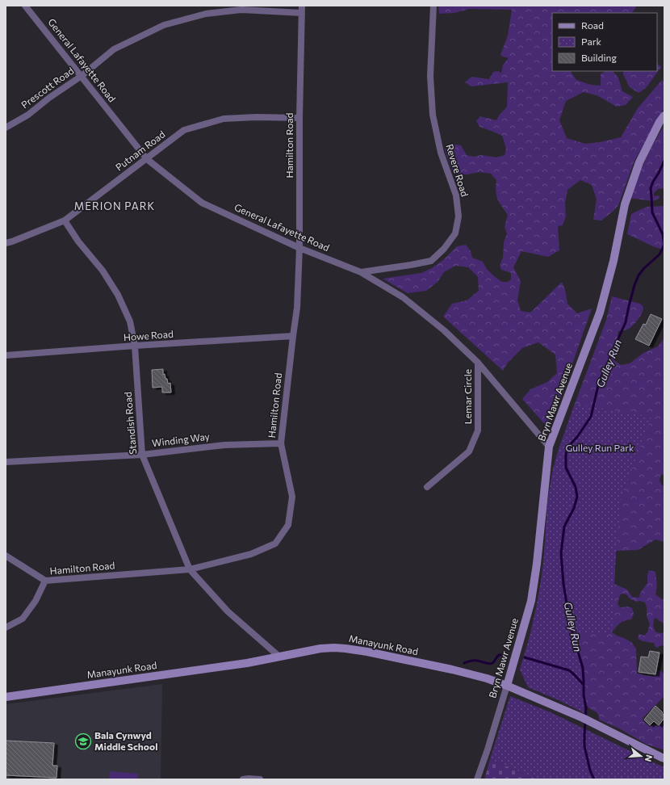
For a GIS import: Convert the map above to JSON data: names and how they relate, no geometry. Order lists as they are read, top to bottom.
{
  "streets": {
    "street": [
      "General Lafayette Road",
      "Prescott Road",
      "Hamilton Road",
      "Putnam Road",
      "Revere Road",
      "Howe Road",
      "Lemar Circle",
      "Bryn Mawr Avenue",
      "Standish Road",
      "Winding Way",
      "Manayunk Road"
    ]
  },
  "crossings": [
    ["General Lafayette Road", "Prescott Road"],
    ["General Lafayette Road", "Hamilton Road"],
    ["General Lafayette Road", "Putnam Road"],
    ["General Lafayette Road", "Revere Road"],
    ["General Lafayette Road", "Lemar Circle"],
    ["General Lafayette Road", "Bryn Mawr Avenue"],
    ["Prescott Road", "Hamilton Road"],
    ["Hamilton Road", "Putnam Road"],
    ["Hamilton Road", "Howe Road"],
    ["Hamilton Road", "Standish Road"],
    ["Hamilton Road", "Winding Way"],
    ["Putnam Road", "Standish Road"],
    ["Howe Road", "Standish Road"],
    ["Bryn Mawr Avenue", "Manayunk Road"],
    ["Standish Road", "Winding Way"],
    ["Standish Road", "Manayunk Road"]
  ],
  "districts": ["MERION PARK"],
  "water": ["Gulley Run"],
  "parks": ["Gulley Run Park"],
  "places": {
    "school or university": ["Bala Cynwyd Middle School"]
  },
  "legend": ["Road", "Park", "Building"],
  "north": "right"
}
